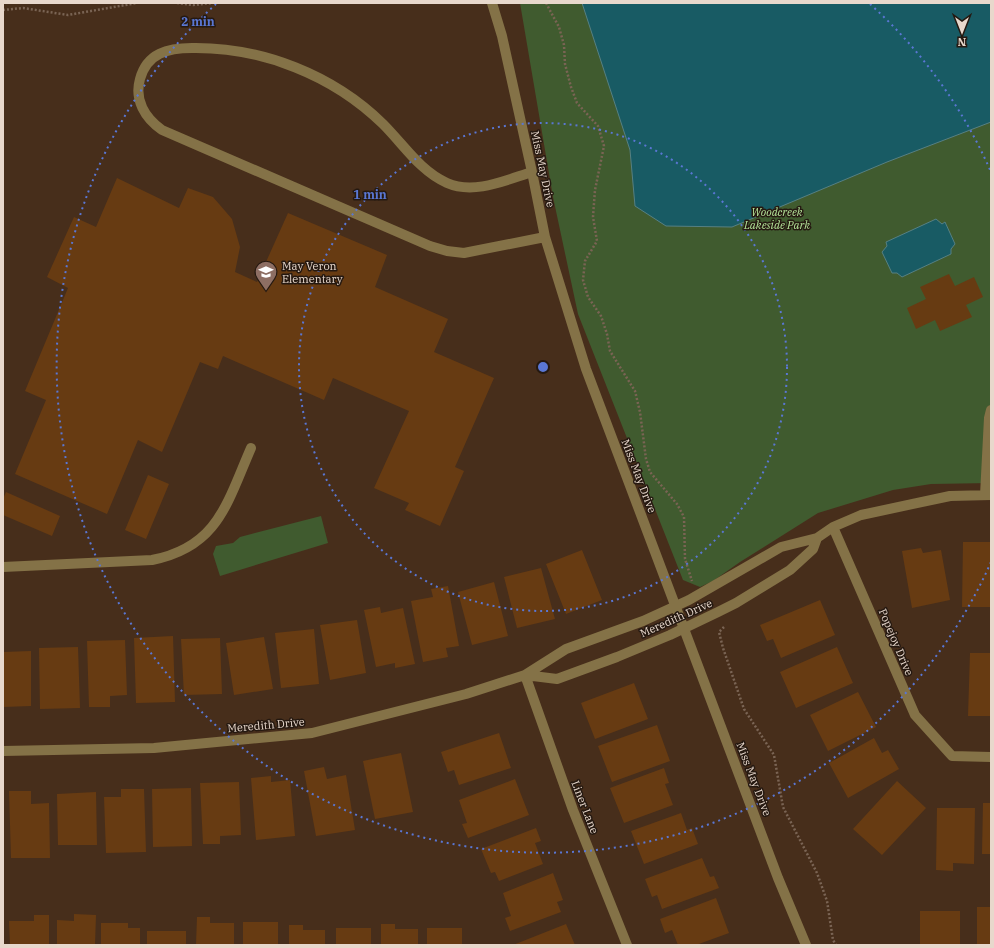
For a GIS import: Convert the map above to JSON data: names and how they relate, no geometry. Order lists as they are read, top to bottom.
{
  "streets": {
    "street": [
      "Miss May Drive",
      "Meredith Drive",
      "Popejoy Drive",
      "Liner Lane"
    ]
  },
  "crossings": [
    ["Miss May Drive", "Meredith Drive"],
    ["Meredith Drive", "Popejoy Drive"],
    ["Meredith Drive", "Liner Lane"]
  ],
  "parks": ["Woodcreek Lakeside Park"],
  "places": {
    "school or university": ["May Veron Elementary"]
  },
  "north": "bottom",
  "rings": ["2 min", "1 min"]
}
